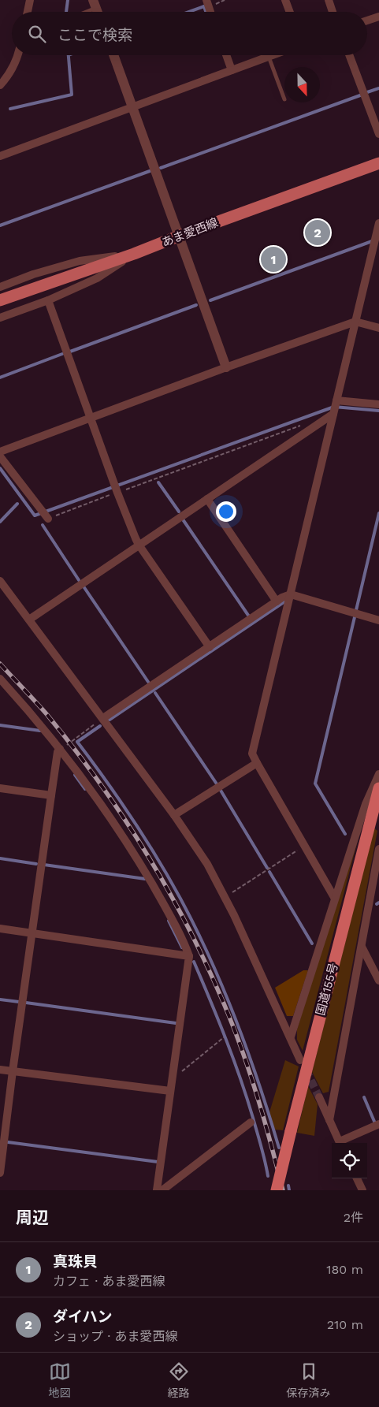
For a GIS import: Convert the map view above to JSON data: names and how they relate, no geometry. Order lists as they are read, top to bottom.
{
  "streets": {
    "highway": ["国道155号"],
    "main road": ["あま愛西線"]
  },
  "north": "bottom",
  "page": {
    "search": "ここで検索",
    "pins": ["2", "1"],
    "heading": ["周辺", "2件"],
    "list": [
      {
        "mark": "1",
        "name": "真珠貝",
        "note": "カフェ · あま愛西線",
        "value": "180 m"
      },
      {
        "mark": "2",
        "name": "ダイハン",
        "note": "ショップ · あま愛西線",
        "value": "210 m"
      }
    ],
    "nav": ["地図", "経路", "保存済み"]
  }
}
